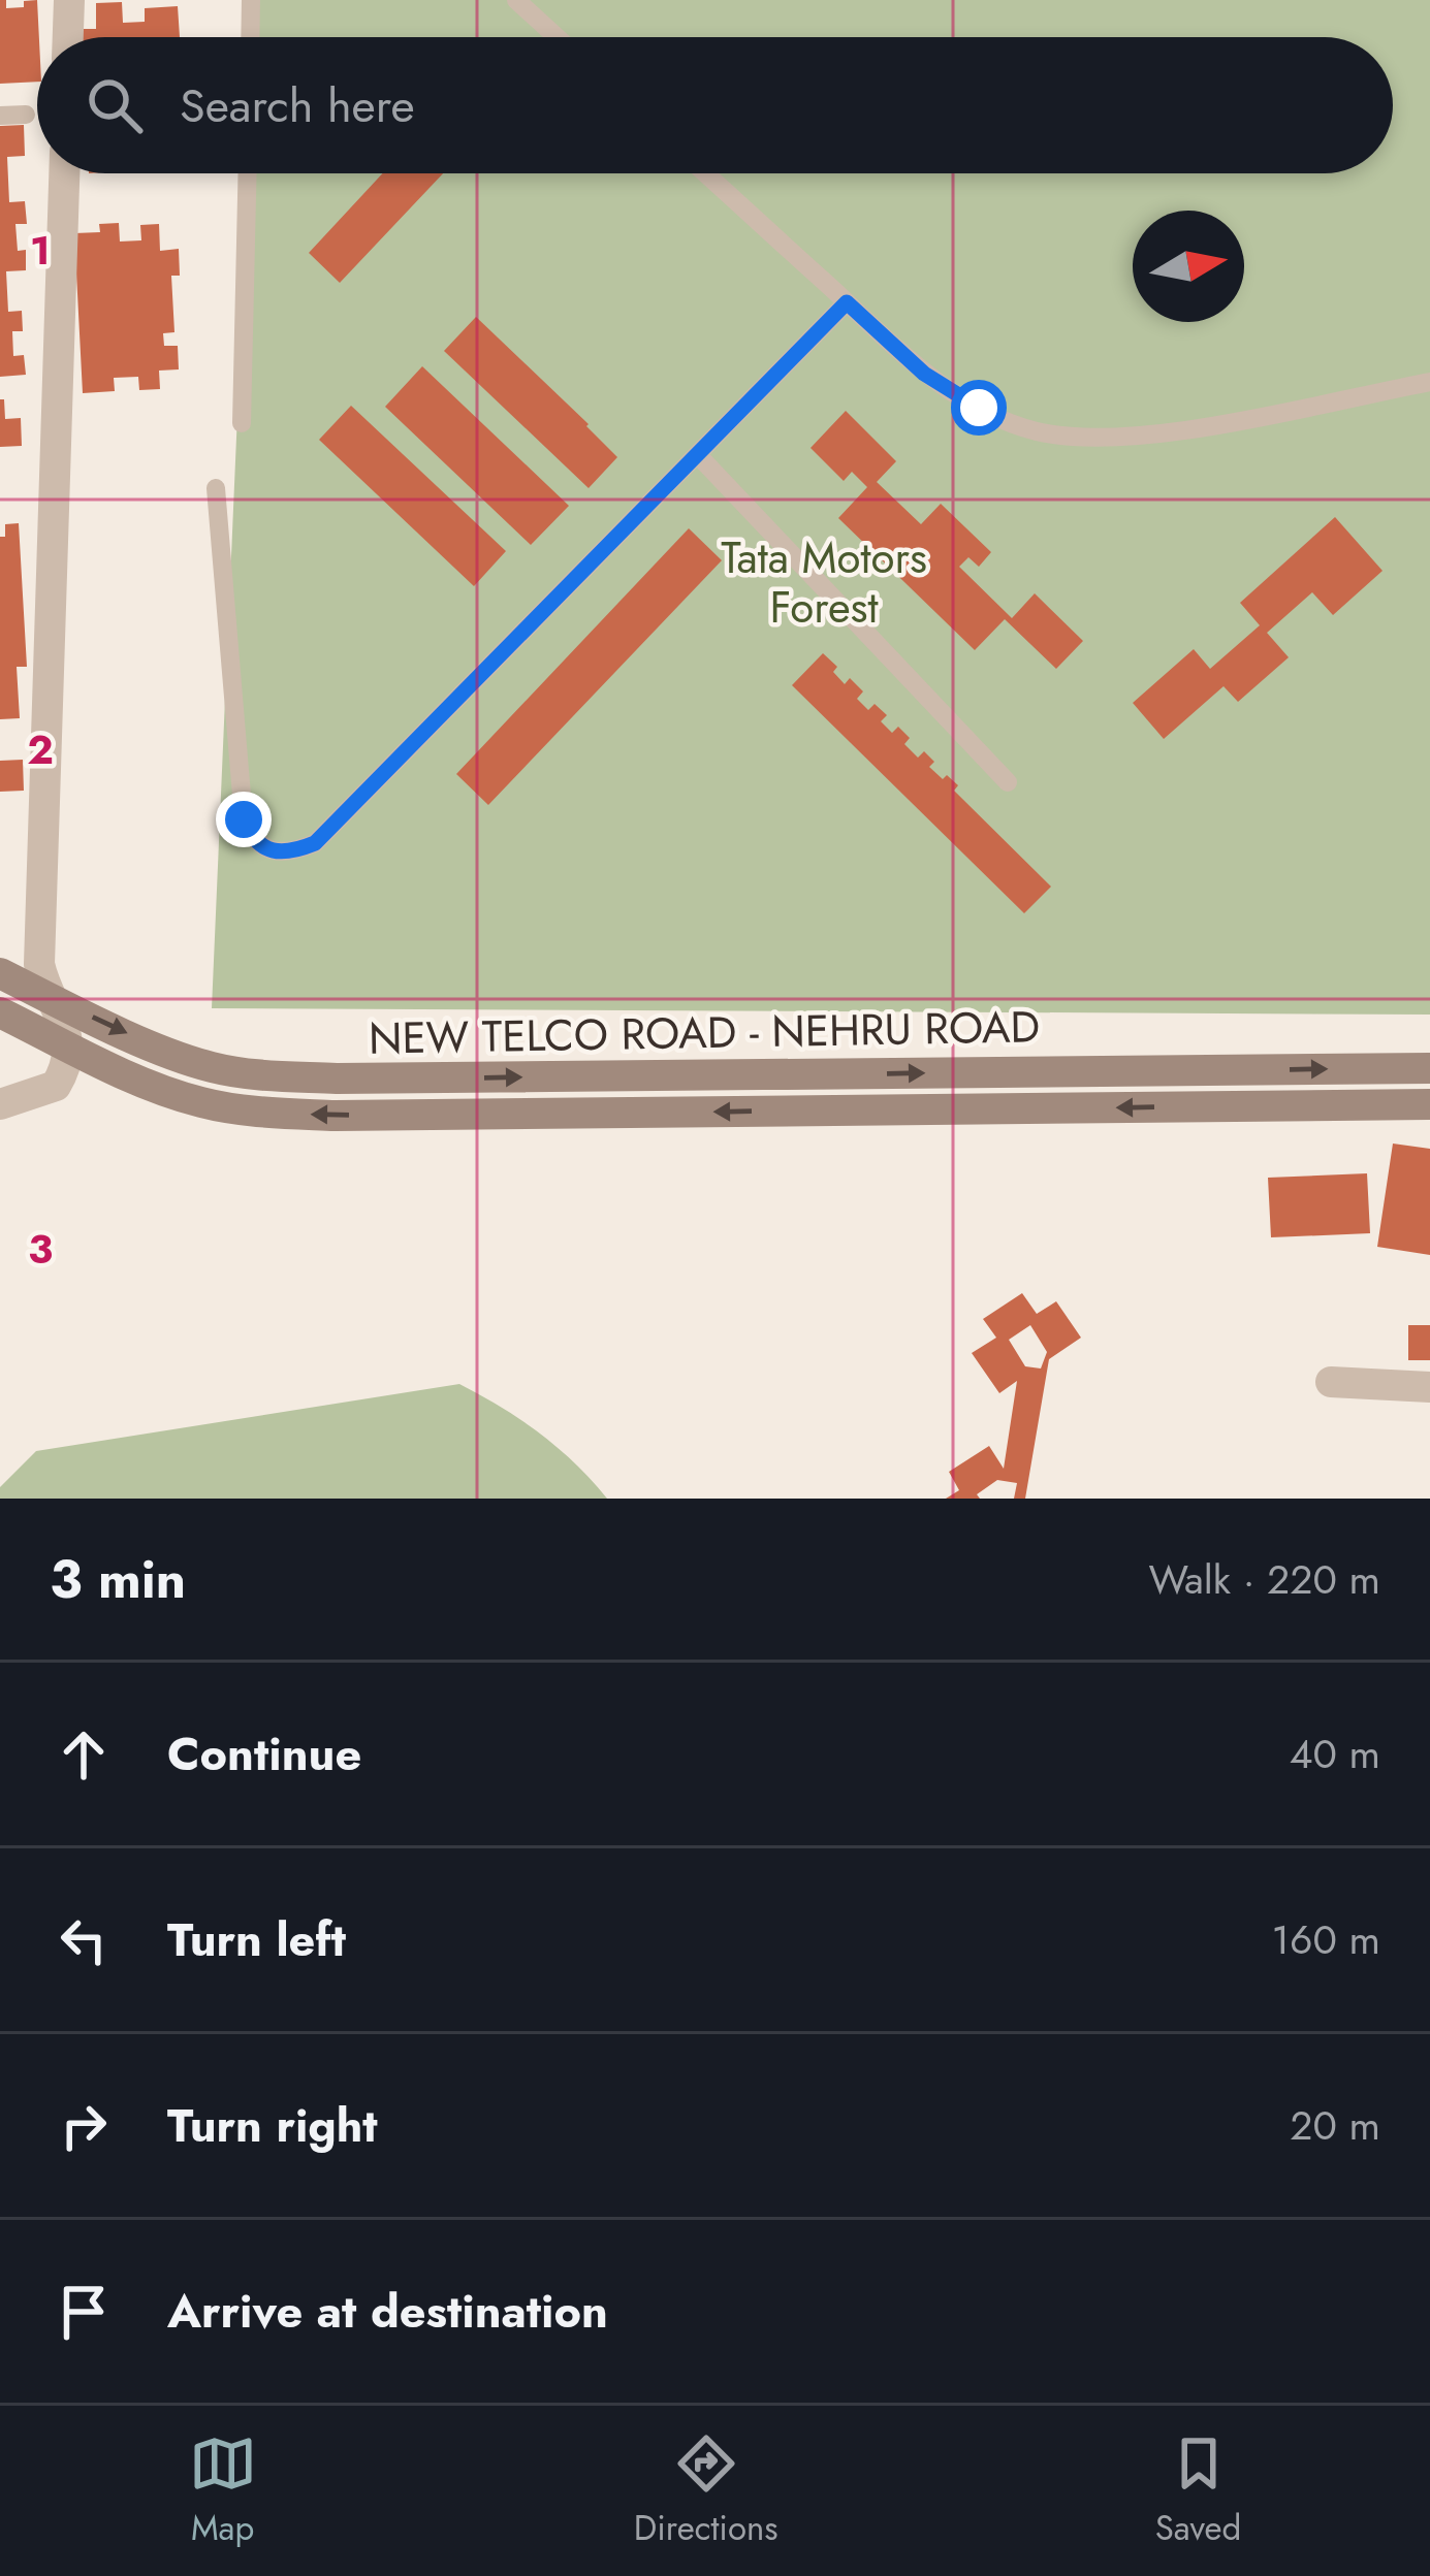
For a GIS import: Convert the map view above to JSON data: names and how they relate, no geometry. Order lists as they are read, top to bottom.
{
  "streets": {
    "street": ["NEW TELCO ROAD - NEHRU ROAD"]
  },
  "parks": ["Tata Motors Forest"],
  "north": "right",
  "page": {
    "search": "Search here",
    "heading": ["3 min", "Walk · 220 m"],
    "list": [
      ["Continue", "40 m"],
      ["Turn left", "160 m"],
      ["Turn right", "20 m"],
      "Arrive at destination"
    ],
    "nav": ["Map", "Directions", "Saved"]
  },
  "grid": {
    "rows": ["1", "2", "3"]
  }
}
